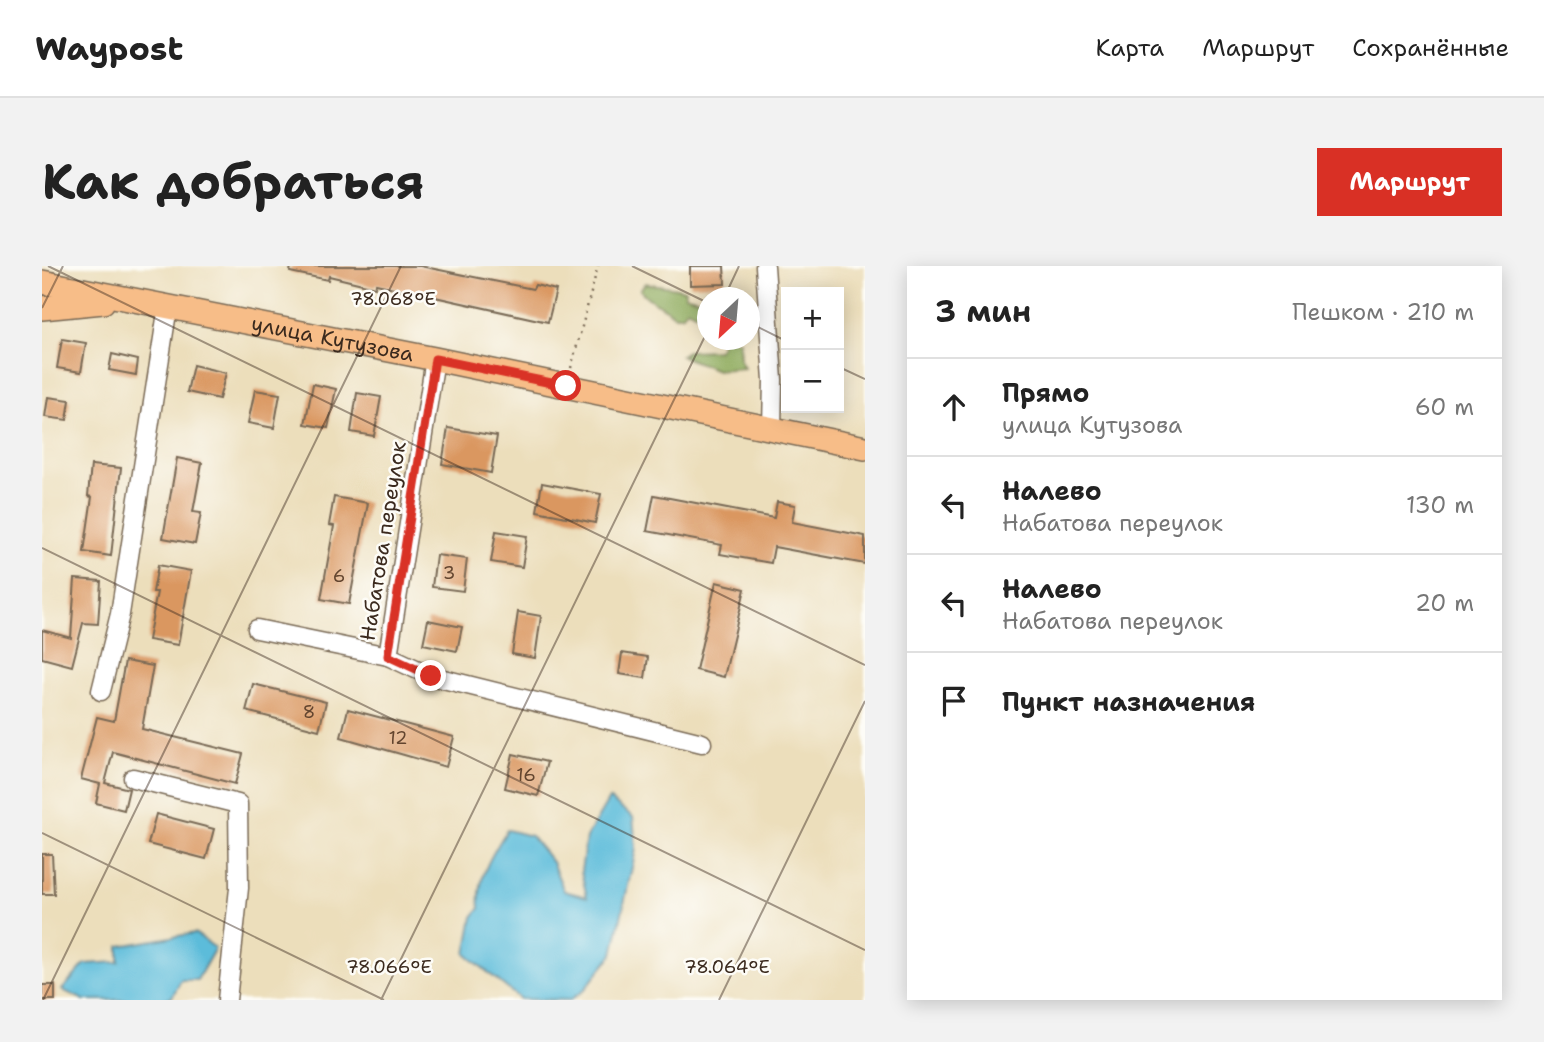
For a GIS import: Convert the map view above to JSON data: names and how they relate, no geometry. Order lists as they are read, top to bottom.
{
  "streets": {
    "main road": ["улица Кутузова"],
    "street": ["Набатова переулок"]
  },
  "crossings": [
    ["улица Кутузова", "Набатова переулок"]
  ],
  "house_numbers": [
    "3",
    "6",
    "8",
    "12",
    "16"
  ],
  "north": "bottom left",
  "page": {
    "header": "Waypost",
    "nav": ["Карта", "Маршрут", "Сохранённые"],
    "buttons": "Маршрут",
    "title": "Как добраться",
    "heading": ["3 мин", "Пешком · 210 m"],
    "map_buttons": ["+", "−"],
    "list": [
      ["Прямо", "улица Кутузова", "60 m"],
      ["Налево", "Набатова переулок", "130 m"],
      ["Налево", "Набатова переулок", "20 m"],
      "Пункт назначения"
    ]
  },
  "coordinates": ["78.068°E", "78.066°E", "78.064°E"]
}
